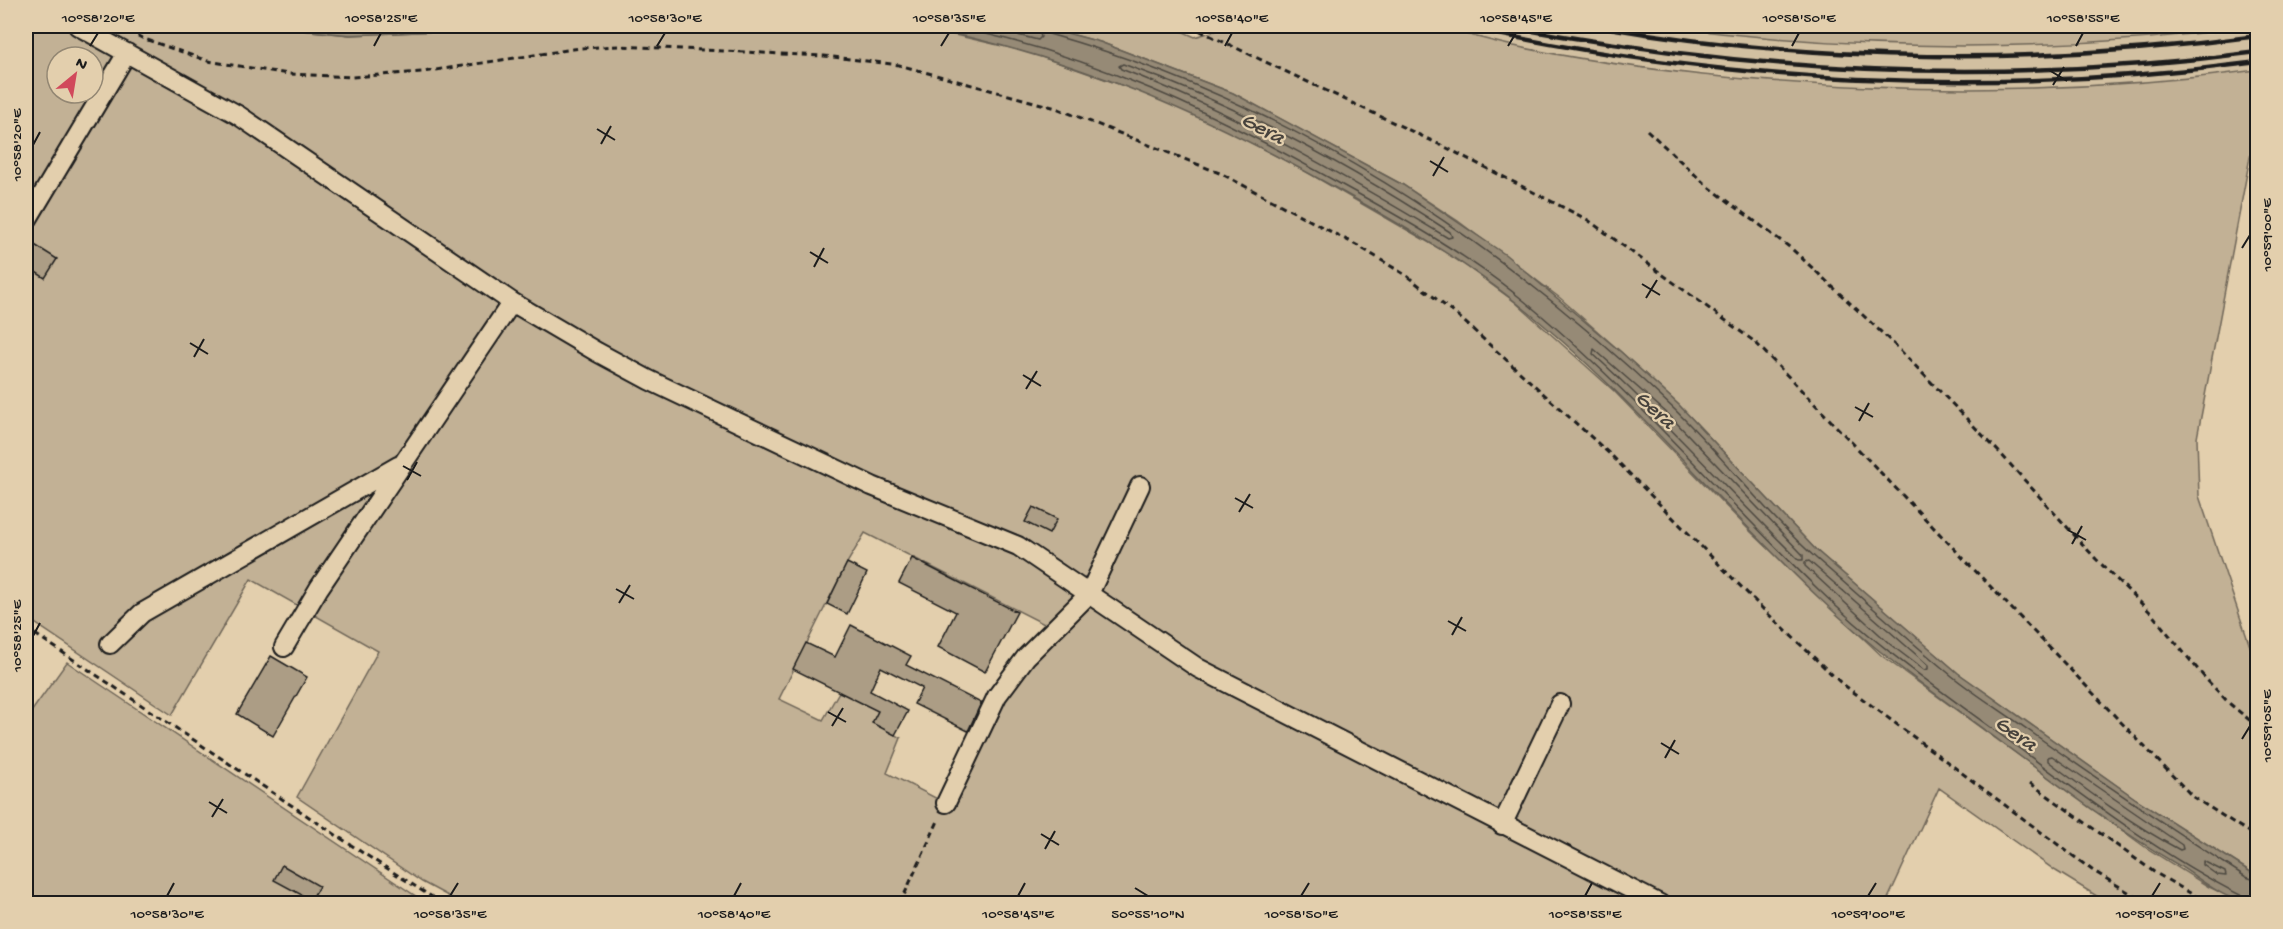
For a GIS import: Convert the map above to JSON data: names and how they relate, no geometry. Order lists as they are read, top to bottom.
{
  "water": ["Gera"],
  "north": "top right",
  "coordinates": [
    "10°58'20\"E",
    "10°58'25\"E",
    "10°58'30\"E",
    "10°58'35\"E",
    "10°58'40\"E",
    "10°58'45\"E",
    "10°58'50\"E",
    "10°58'55\"E",
    "10°59'00\"E",
    "10°59'05\"E",
    "50°55'10\"N"
  ]
}
